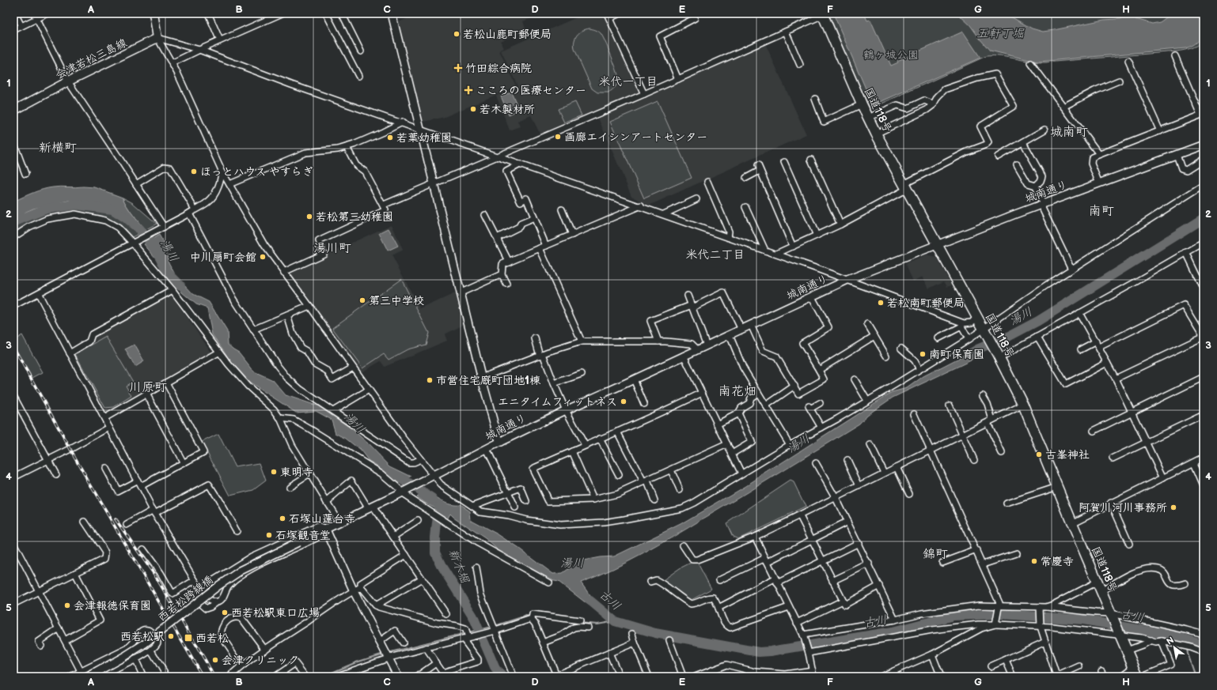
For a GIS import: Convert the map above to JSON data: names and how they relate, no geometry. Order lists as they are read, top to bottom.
{
  "streets": {
    "highway": ["国道118号"],
    "main road": ["会津若松三島線", "城南通り", "西若松跨線橋"]
  },
  "crossings": [
    ["国道118号", "城南通り"]
  ],
  "districts": [
    "米代一丁目",
    "城南町",
    "新横町",
    "南町",
    "湯川町",
    "米代二丁目",
    "川原町",
    "南花畑",
    "錦町"
  ],
  "water": [
    "五軒丁堀",
    "湯川",
    "新木堀",
    "古川"
  ],
  "parks": ["鶴ヶ城公園"],
  "places": {
    "other": [
      "若松山鹿町郵便局",
      "若木製材所",
      "画廊エイシンアートセンター",
      "若葉幼稚園",
      "ほっとハウス やすらぎ",
      "若松第三幼稚園",
      "中川扇町会館",
      "第三中学校",
      "若松南町郵便局",
      "南町保育園",
      "市営住宅廐町団地1棟",
      "エニタイムフィットネス",
      "古峯神社",
      "東明寺",
      "阿賀川河川事務所",
      "石塚山蓮台寺",
      "石塚観音堂",
      "常慶寺",
      "会津報徳保育園",
      "西若松駅東口広場",
      "西若松駅",
      "会津クリニック"
    ],
    "health": ["竹田綜合病院", "こころの医療センター"],
    "transit": ["西若松"]
  },
  "north": "top left",
  "grid": {
    "columns": [
      "A",
      "B",
      "C",
      "D",
      "E",
      "F",
      "G",
      "H"
    ],
    "rows": [
      "1",
      "2",
      "3",
      "4",
      "5"
    ]
  }
}
